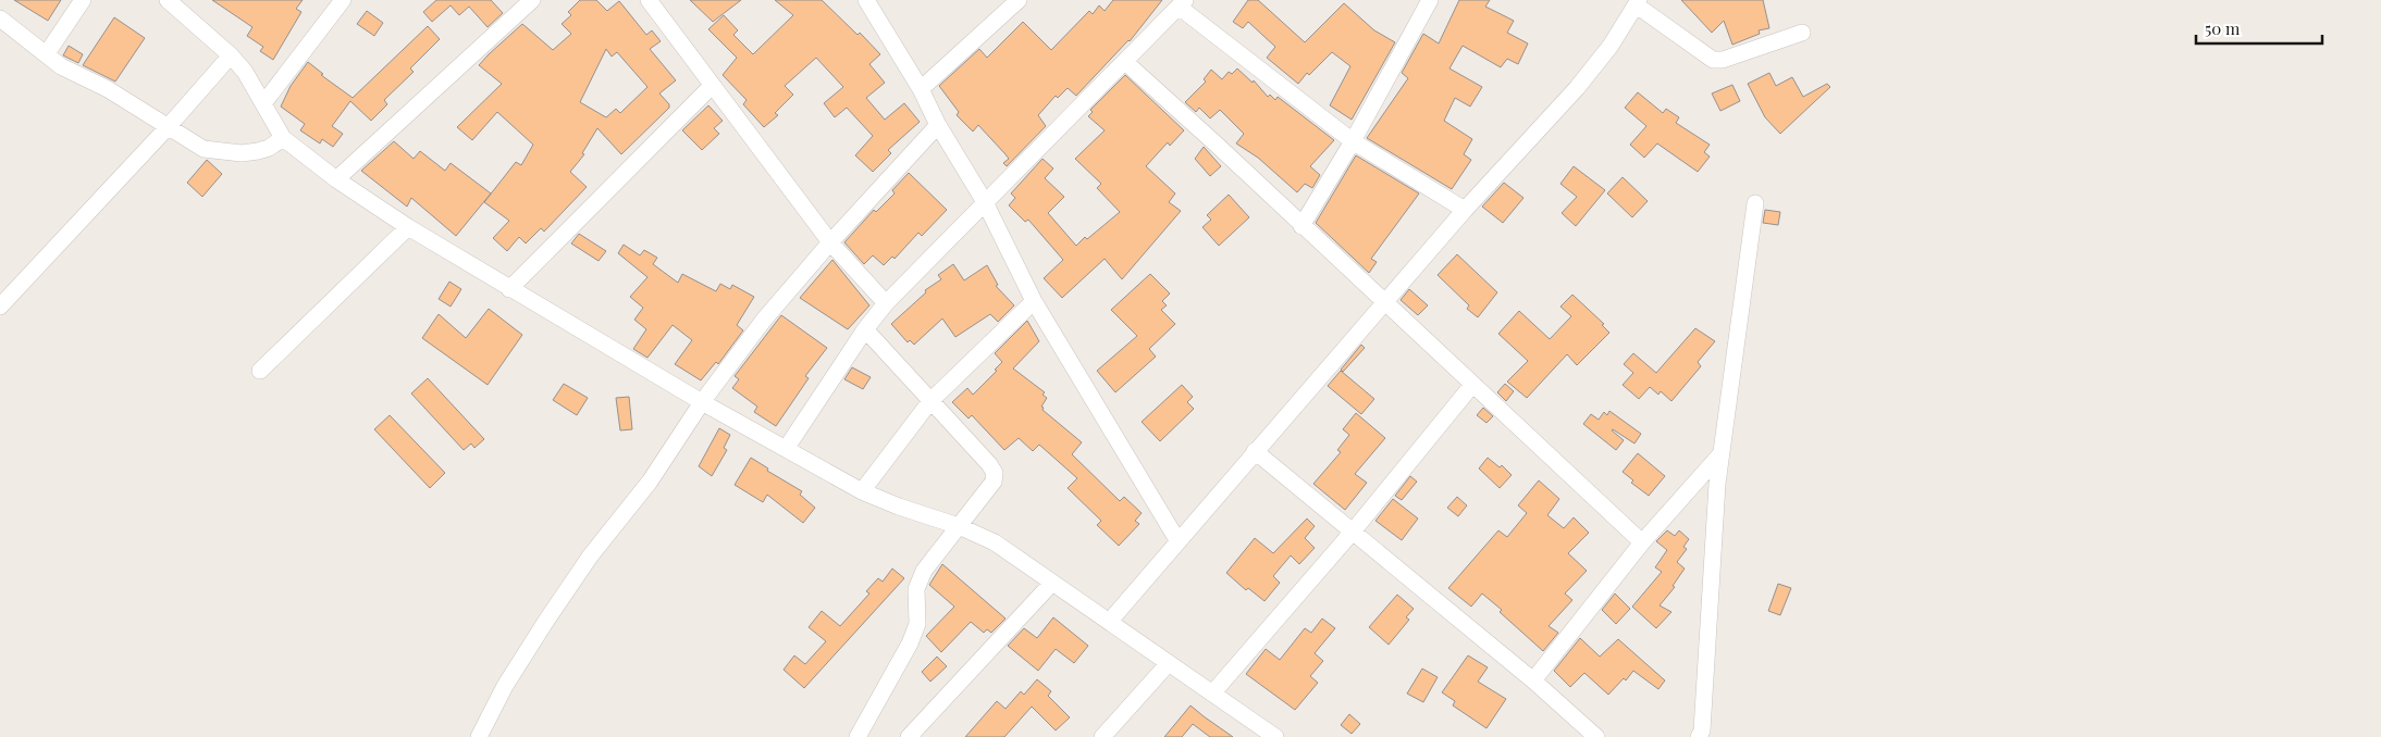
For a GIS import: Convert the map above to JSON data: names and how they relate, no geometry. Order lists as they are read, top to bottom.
{
  "scale_bar": "50 m"
}
